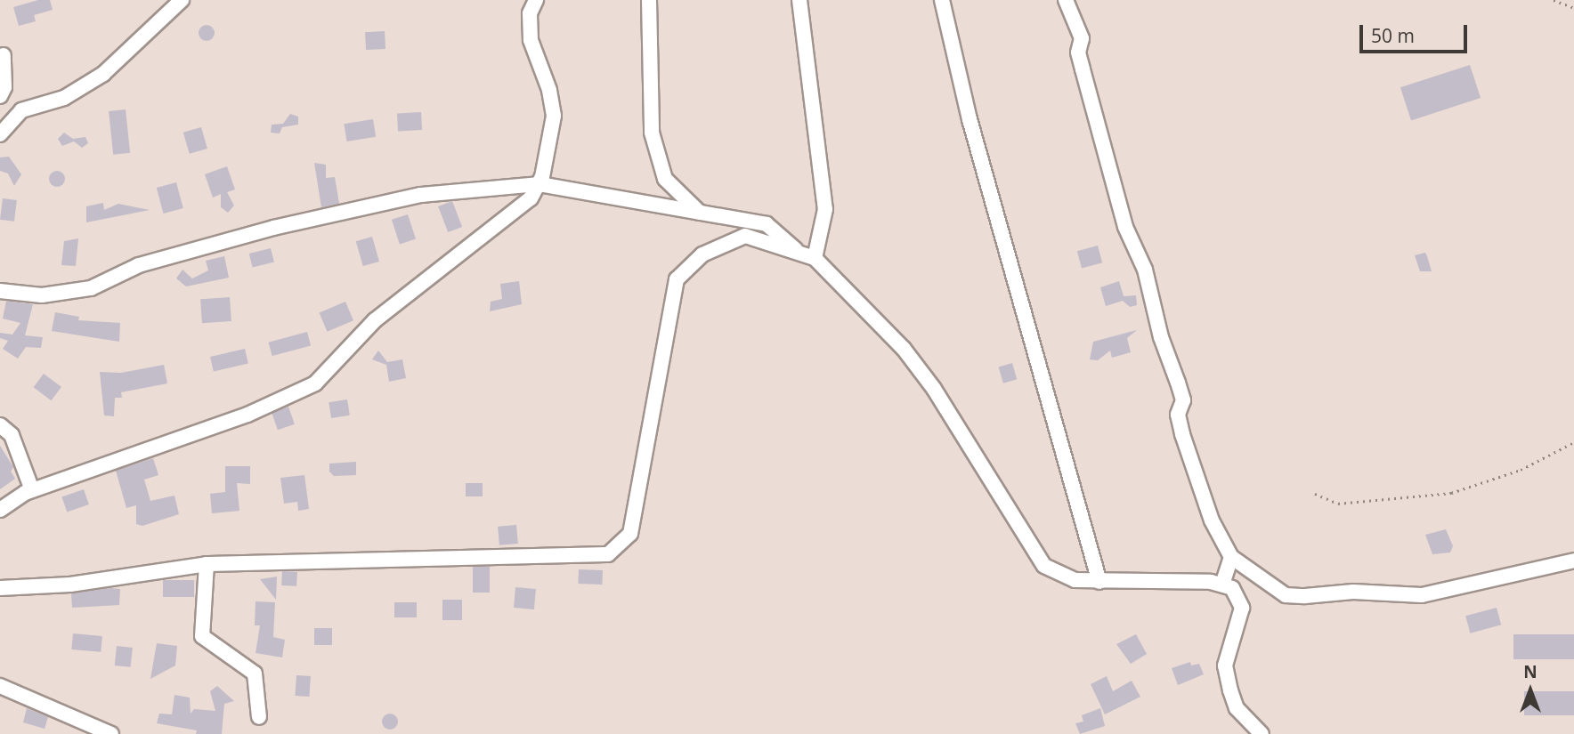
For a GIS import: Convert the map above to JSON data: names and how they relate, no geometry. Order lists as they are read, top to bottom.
{
  "scale_bar": "50 m",
  "north": "top"
}
